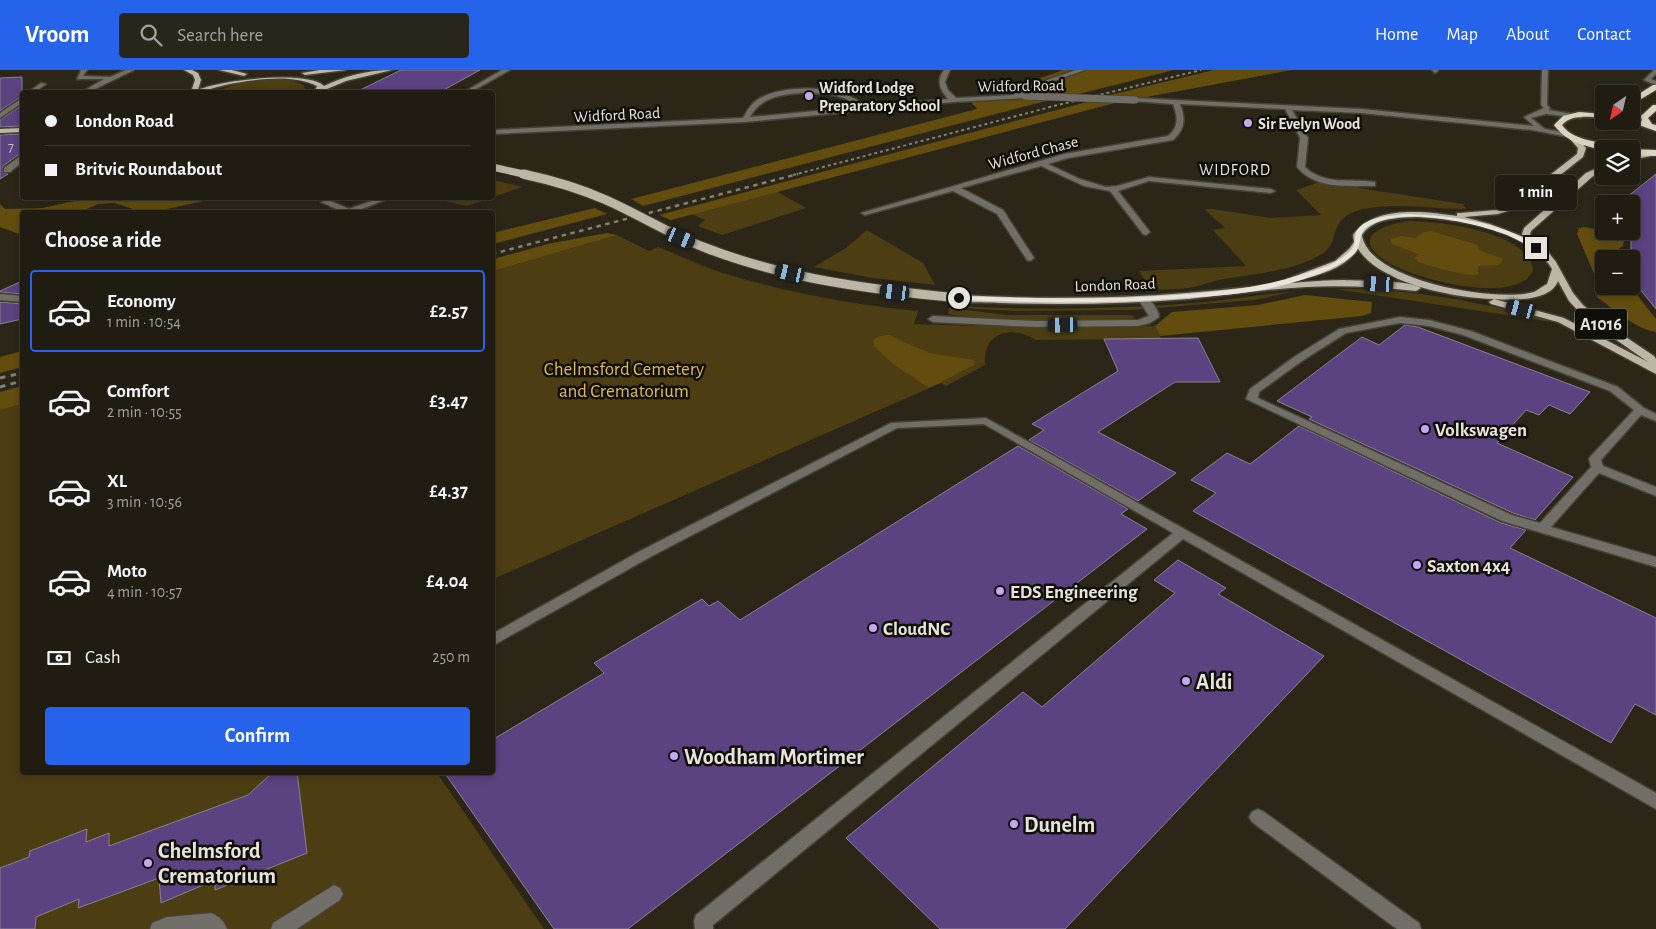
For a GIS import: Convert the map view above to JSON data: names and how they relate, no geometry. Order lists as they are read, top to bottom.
{
  "streets": {
    "main road": ["London Road", "A1016"],
    "street": ["Widford Road", "Widford Chase"]
  },
  "crossings": [
    ["Widford Road", "Widford Chase"]
  ],
  "districts": ["WIDFORD"],
  "parks": ["Chelmsford Cemetery and Crematorium"],
  "places": [
    "Widford Lodge Preparatory School",
    "Sir Evelyn Wood",
    "Volkswagen",
    "Saxton 4x4",
    "EDS Engineering",
    "CloudNC",
    "Aldi",
    "Woodham Mortimer",
    "Dunelm",
    "Chelmsford Crematorium"
  ],
  "house_numbers": ["7"],
  "north": "bottom left",
  "page": {
    "header": "Vroom",
    "search": "Search here",
    "nav": [
      "Home",
      "Map",
      "About",
      "Contact"
    ],
    "map_buttons": ["+", "−"],
    "banner": ["London Road", "Britvic Roundabout"],
    "bubble": "1 min",
    "heading": "Choose a ride",
    "list": [
      {
        "name": "Economy",
        "note": "1 min · 10:54",
        "value": "£2.57"
      },
      {
        "name": "Comfort",
        "note": "2 min · 10:55",
        "value": "£3.47"
      },
      {
        "name": "XL",
        "note": "3 min · 10:56",
        "value": "£4.37"
      },
      {
        "name": "Moto",
        "note": "4 min · 10:57",
        "value": "£4.04"
      }
    ],
    "pay": ["Cash", "250 m"],
    "buttons": "Confirm"
  }
}
